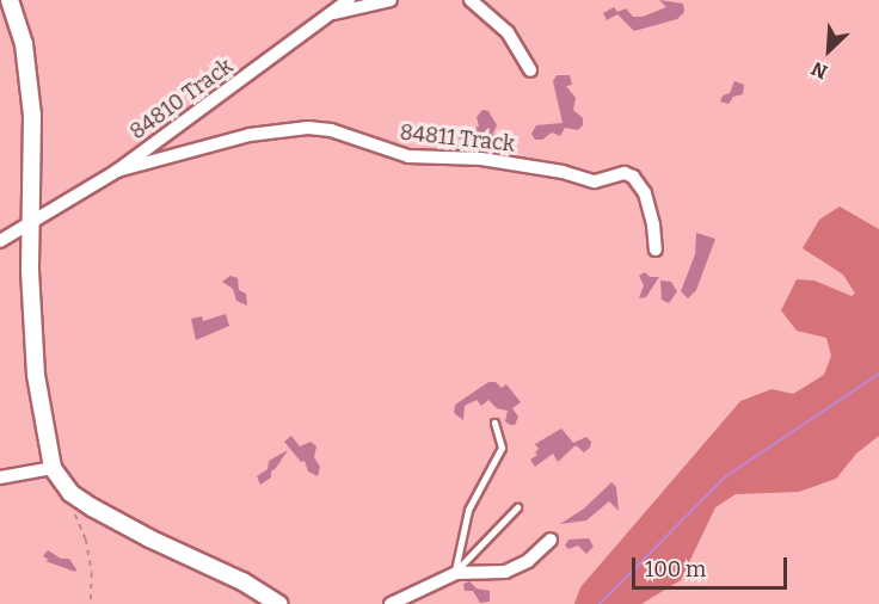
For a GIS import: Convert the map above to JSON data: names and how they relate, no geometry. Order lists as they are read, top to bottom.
{
  "streets": {
    "street": ["84810 Track", "84811 Track"]
  },
  "crossings": [
    ["84810 Track", "84811 Track"]
  ],
  "scale_bar": "100 m",
  "north": "bottom left"
}
